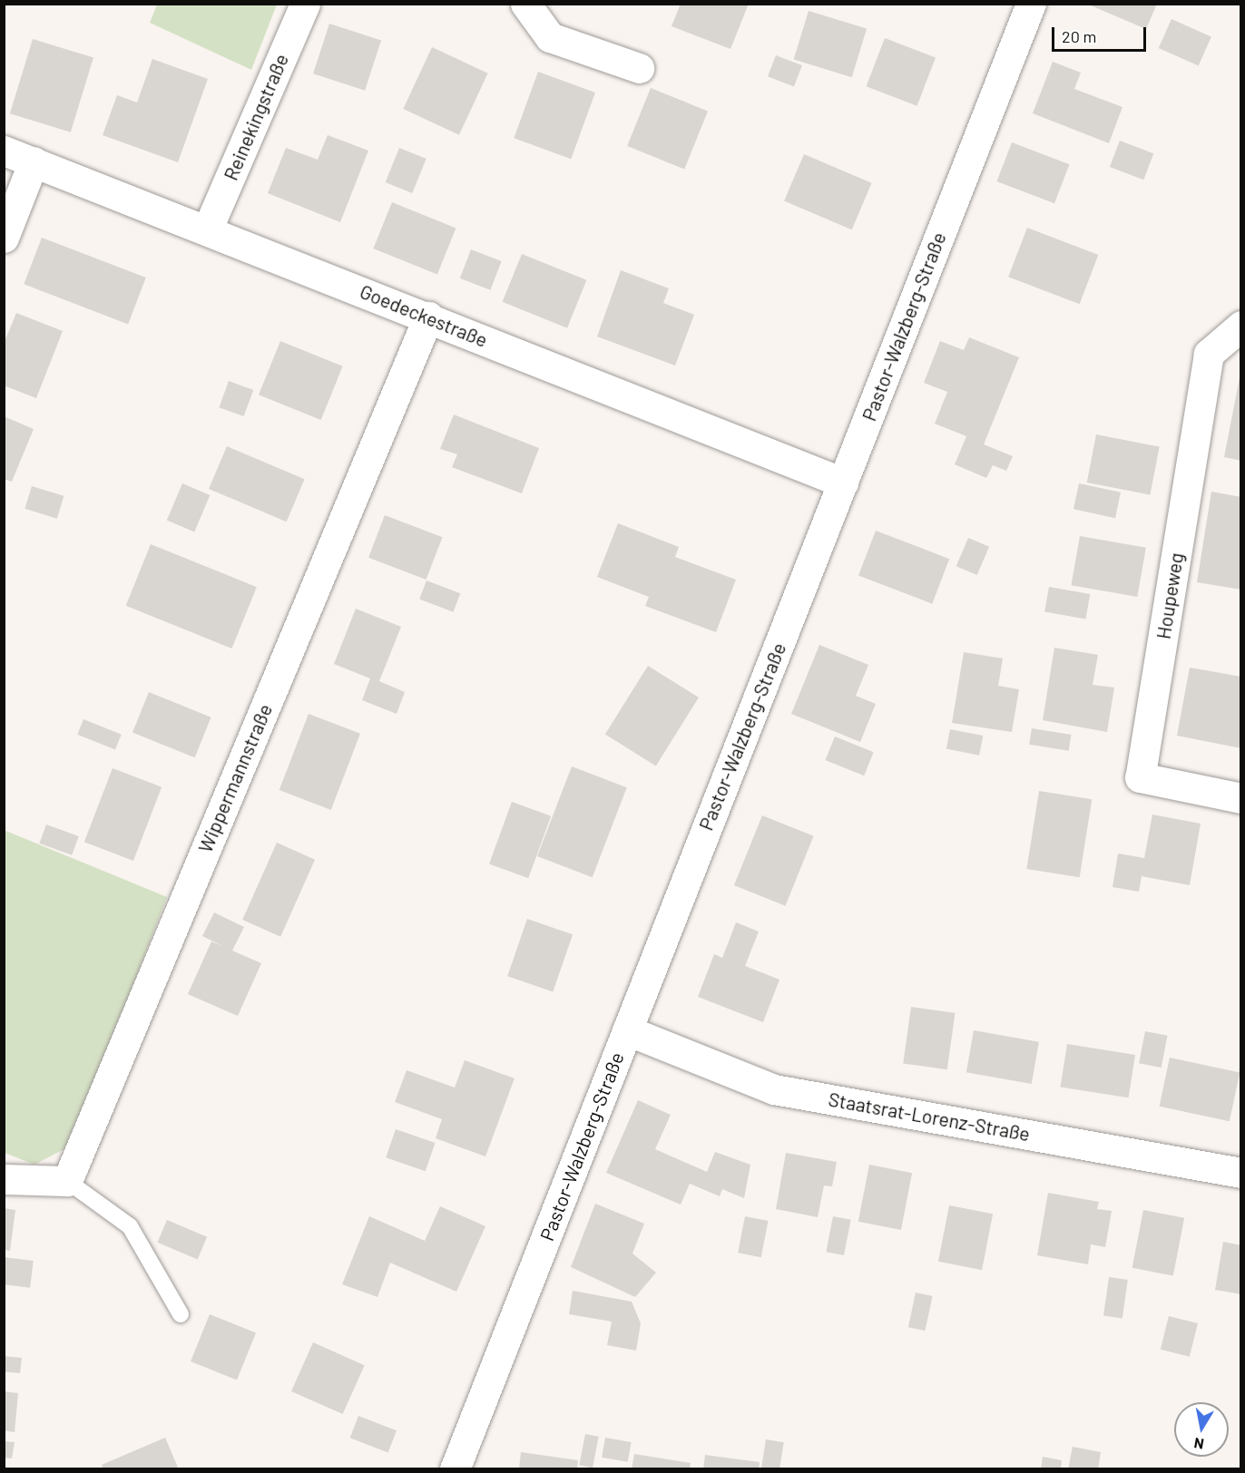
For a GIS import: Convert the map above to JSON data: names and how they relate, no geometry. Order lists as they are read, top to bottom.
{
  "streets": {
    "street": [
      "Reinekingstraße",
      "Goedeckestraße",
      "Pastor-Walzberg-Straße",
      "Houpeweg",
      "Wippermannstraße",
      "Staatsrat-Lorenz-Straße"
    ]
  },
  "crossings": [
    ["Reinekingstraße", "Goedeckestraße"],
    ["Goedeckestraße", "Pastor-Walzberg-Straße"],
    ["Goedeckestraße", "Wippermannstraße"],
    ["Pastor-Walzberg-Straße", "Staatsrat-Lorenz-Straße"]
  ],
  "scale_bar": "20 m",
  "north": "bottom"
}
